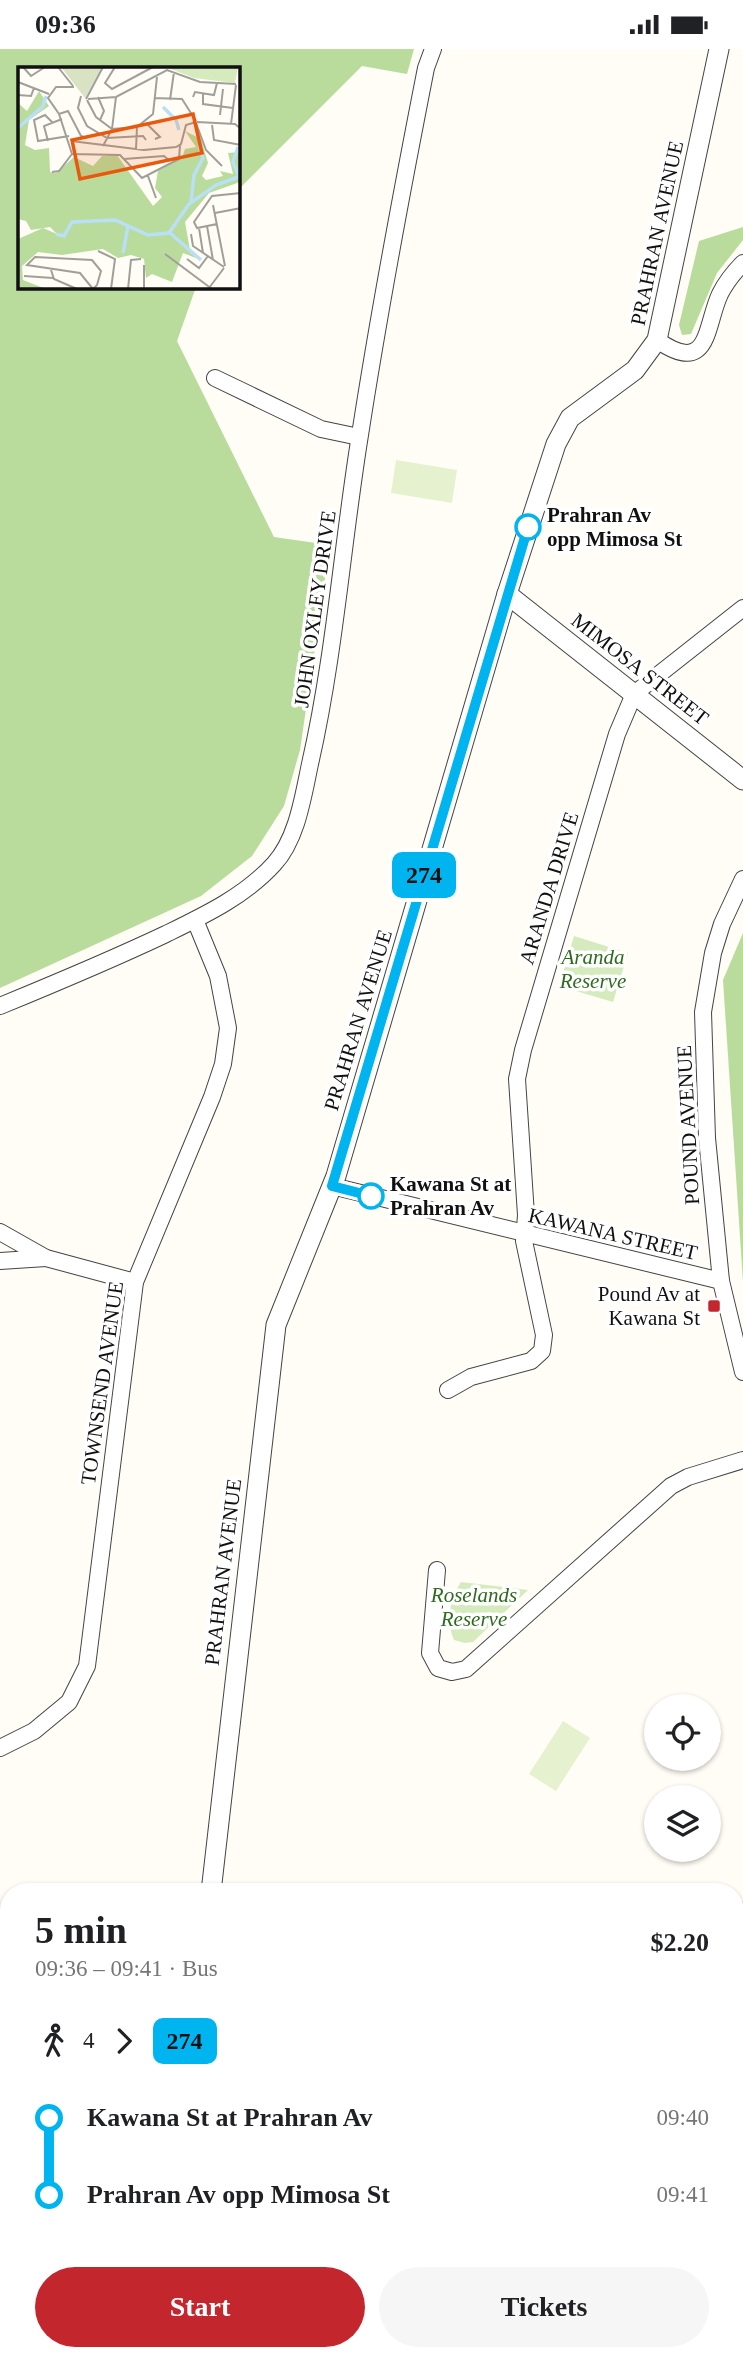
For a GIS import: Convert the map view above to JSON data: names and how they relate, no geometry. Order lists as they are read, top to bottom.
{
  "streets": {
    "street": [
      "PRAHRAN AVENUE",
      "JOHN OXLEY DRIVE",
      "MIMOSA STREET",
      "ARANDA DRIVE",
      "POUND AVENUE",
      "KAWANA STREET",
      "TOWNSEND AVENUE"
    ]
  },
  "crossings": [
    ["PRAHRAN AVENUE", "MIMOSA STREET"],
    ["PRAHRAN AVENUE", "KAWANA STREET"],
    ["JOHN OXLEY DRIVE", "TOWNSEND AVENUE"],
    ["MIMOSA STREET", "ARANDA DRIVE"],
    ["ARANDA DRIVE", "KAWANA STREET"],
    ["POUND AVENUE", "KAWANA STREET"]
  ],
  "parks": ["Aranda Reserve", "Roselands Reserve"],
  "places": {
    "other": ["Prahran Av opp Mimosa St", "Kawana St at Prahran Av"],
    "transit": ["Pound Av at Kawana St"]
  },
  "lines": ["bus line 274"],
  "page": {
    "status": "09:36",
    "on_map": "274",
    "heading": ["5 min", "09:36 – 09:41 · Bus", "$2.20"],
    "legs": ["4", "274"],
    "list": [
      {
        "name": "Kawana St at Prahran Av",
        "value": "09:40"
      },
      {
        "name": "Prahran Av opp Mimosa St",
        "value": "09:41"
      }
    ],
    "buttons": ["Start", "Tickets"]
  }
}
